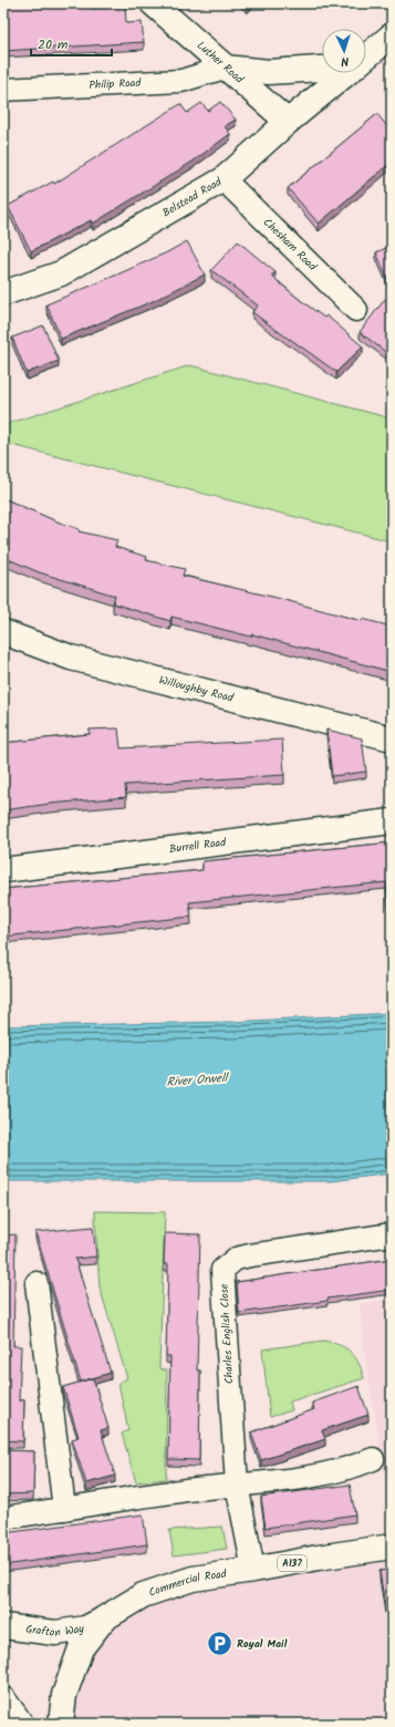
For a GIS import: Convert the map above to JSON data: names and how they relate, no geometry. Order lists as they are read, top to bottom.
{
  "streets": {
    "street": [
      "Luther Road",
      "Philip Road",
      "Belstead Road",
      "Chesham Road",
      "Willoughby Road",
      "Burrell Road",
      "Charles English Close",
      "A137",
      "Commercial Road",
      "Grafton Way"
    ]
  },
  "crossings": [
    ["Luther Road", "Philip Road"],
    ["Luther Road", "Belstead Road"],
    ["Belstead Road", "Chesham Road"],
    ["Charles English Close", "Commercial Road"],
    ["Commercial Road", "Grafton Way"]
  ],
  "water": ["River Orwell"],
  "places": {
    "parking": ["Royal Mail"]
  },
  "scale_bar": "20 m",
  "north": "bottom"
}
